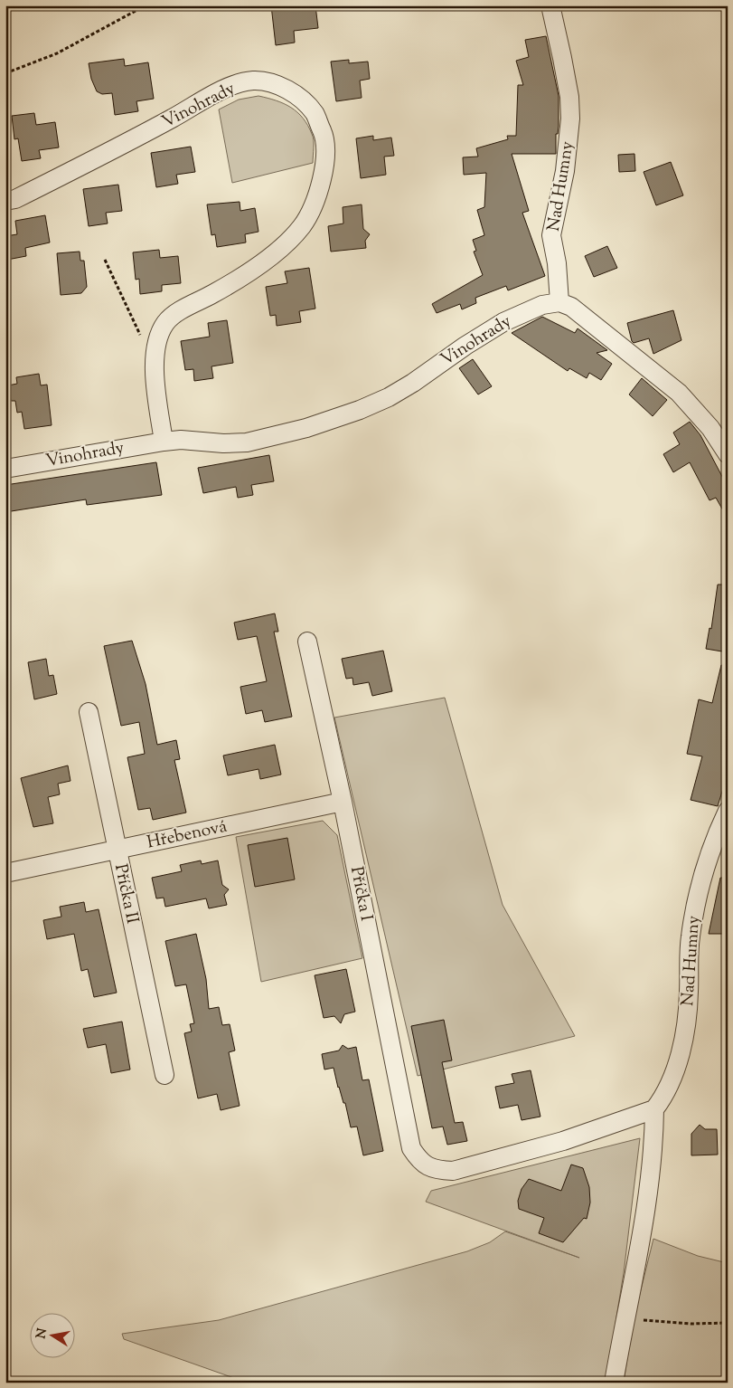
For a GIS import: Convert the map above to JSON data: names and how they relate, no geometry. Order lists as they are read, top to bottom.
{
  "streets": {
    "street": [
      "Vinohrady",
      "Nad Humny",
      "Hřebenová",
      "Příčka II",
      "Příčka I"
    ]
  },
  "crossings": [
    ["Vinohrady", "Nad Humny"],
    ["Nad Humny", "Příčka I"],
    ["Hřebenová", "Příčka II"],
    ["Hřebenová", "Příčka I"]
  ],
  "north": "left"
}
